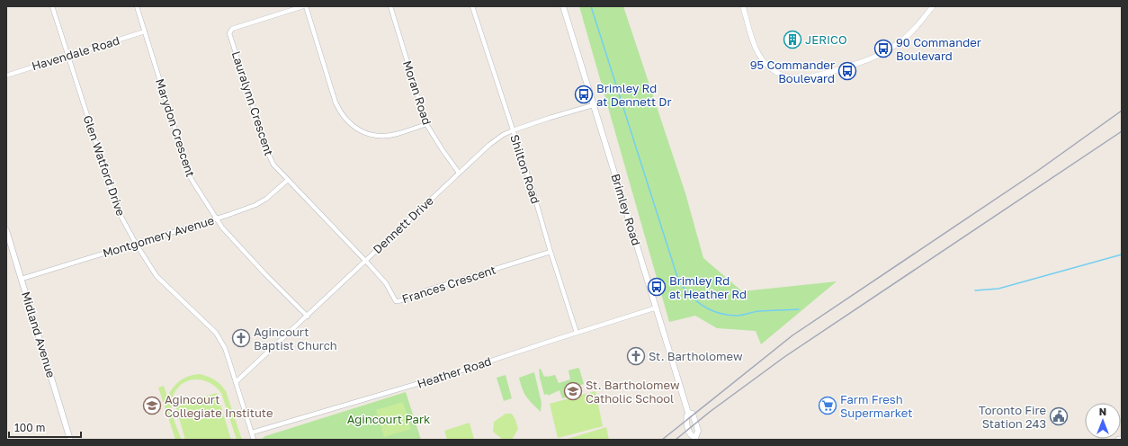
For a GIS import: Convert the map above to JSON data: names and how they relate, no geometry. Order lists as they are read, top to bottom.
{
  "streets": {
    "main road": ["Brimley Road", "Midland Avenue"],
    "street": [
      "Havendale Road",
      "Moran Road",
      "Lauralynn Crescent",
      "Marydon Crescent",
      "Glen Watford Drive",
      "Shilton Road",
      "Dennett Drive",
      "Montgomery Avenue",
      "Frances Crescent",
      "Heather Road"
    ]
  },
  "crossings": [
    ["Havendale Road", "Marydon Crescent"],
    ["Havendale Road", "Glen Watford Drive"],
    ["Moran Road", "Dennett Drive"],
    ["Lauralynn Crescent", "Dennett Drive"],
    ["Lauralynn Crescent", "Montgomery Avenue"],
    ["Lauralynn Crescent", "Frances Crescent"],
    ["Marydon Crescent", "Dennett Drive"],
    ["Marydon Crescent", "Montgomery Avenue"],
    ["Glen Watford Drive", "Dennett Drive"],
    ["Glen Watford Drive", "Montgomery Avenue"],
    ["Glen Watford Drive", "Heather Road"],
    ["Shilton Road", "Dennett Drive"],
    ["Shilton Road", "Frances Crescent"],
    ["Shilton Road", "Heather Road"],
    ["Brimley Road", "Dennett Drive"],
    ["Brimley Road", "Heather Road"],
    ["Dennett Drive", "Frances Crescent"],
    ["Montgomery Avenue", "Midland Avenue"]
  ],
  "parks": ["Agincourt Park"],
  "places": {
    "building": ["JERICO"],
    "bus stop": [
      "90 Commander Boulevard",
      "95 Commander Boulevard",
      "Brimley Rd at Dennett Dr",
      "Brimley Rd at Heather Rd"
    ],
    "church": ["Agincourt Baptist Church", "St. Bartholomew"],
    "school or university": ["St. Bartholomew Catholic School", "Agincourt Collegiate Institute"],
    "supermarket": ["Farm Fresh Supermarket"],
    "public building": ["Toronto Fire Station 243"]
  },
  "scale_bar": "100 m",
  "north": "top"
}
